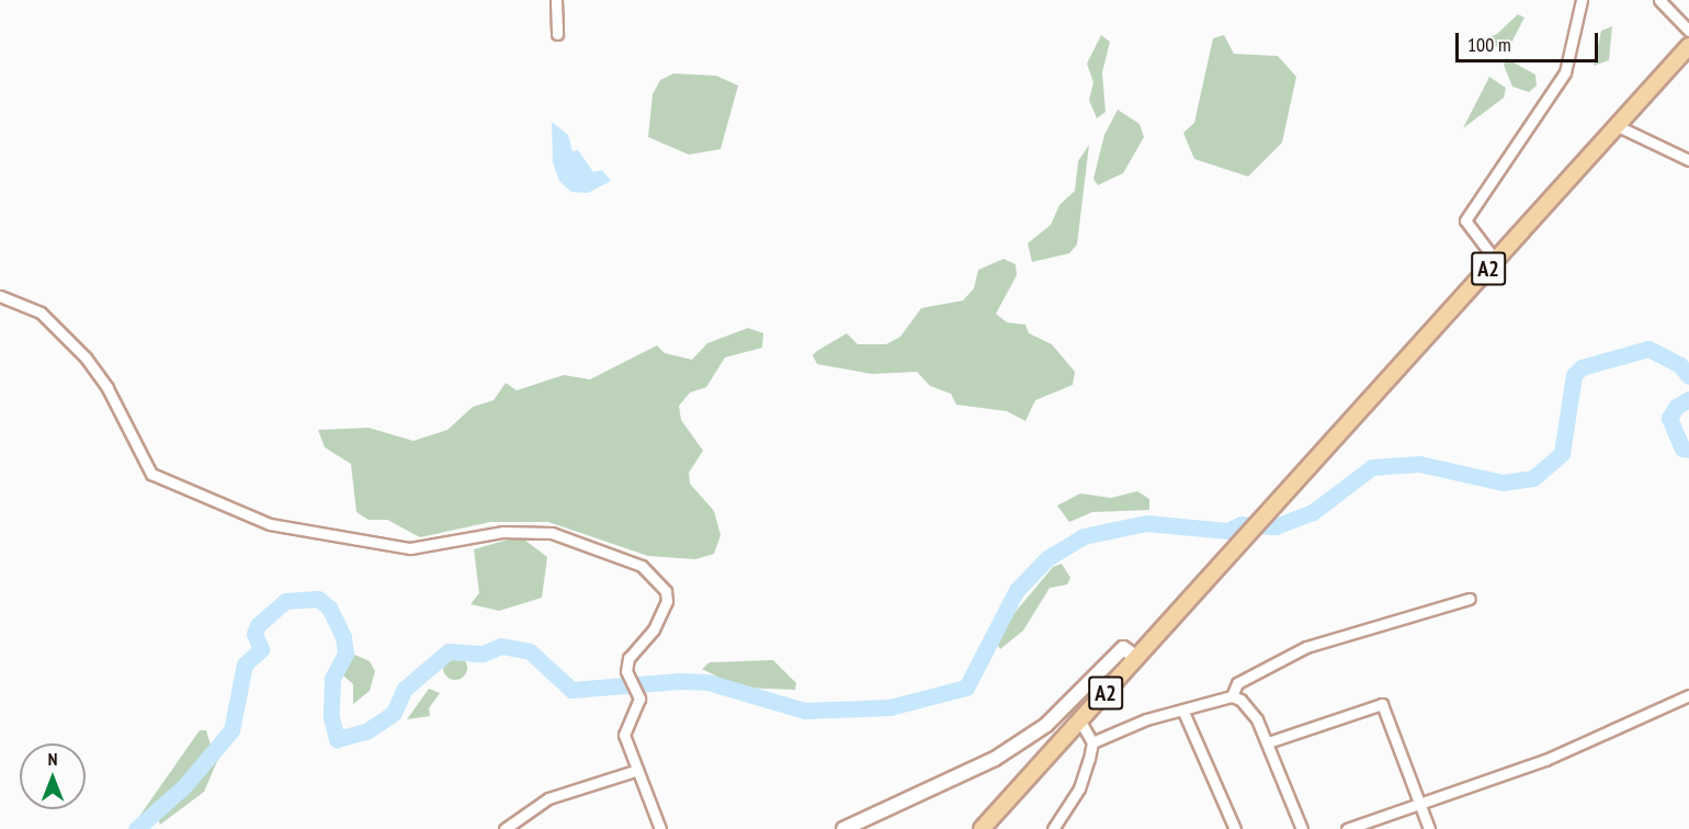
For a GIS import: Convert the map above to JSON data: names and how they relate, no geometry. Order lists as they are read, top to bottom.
{
  "streets": {
    "main road": ["A2"]
  },
  "scale_bar": "100 m",
  "north": "top"
}
